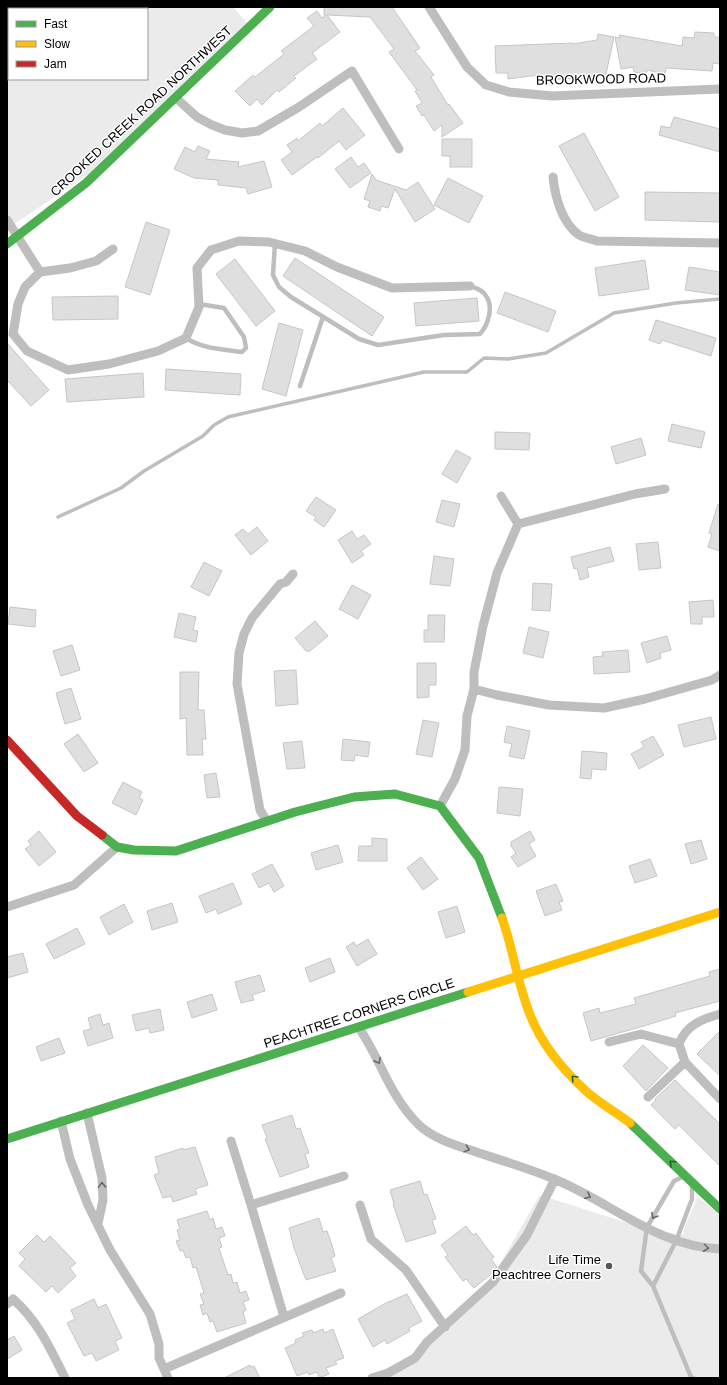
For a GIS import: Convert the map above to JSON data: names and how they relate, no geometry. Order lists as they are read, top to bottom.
{
  "streets": {
    "street": ["BROOKWOOD ROAD", "CROOKED CREEK ROAD NORTHWEST", "PEACHTREE CORNERS CIRCLE"]
  },
  "places": ["Life Time Peachtree Corners"],
  "legend": ["Fast", "Slow", "Jam"]
}
